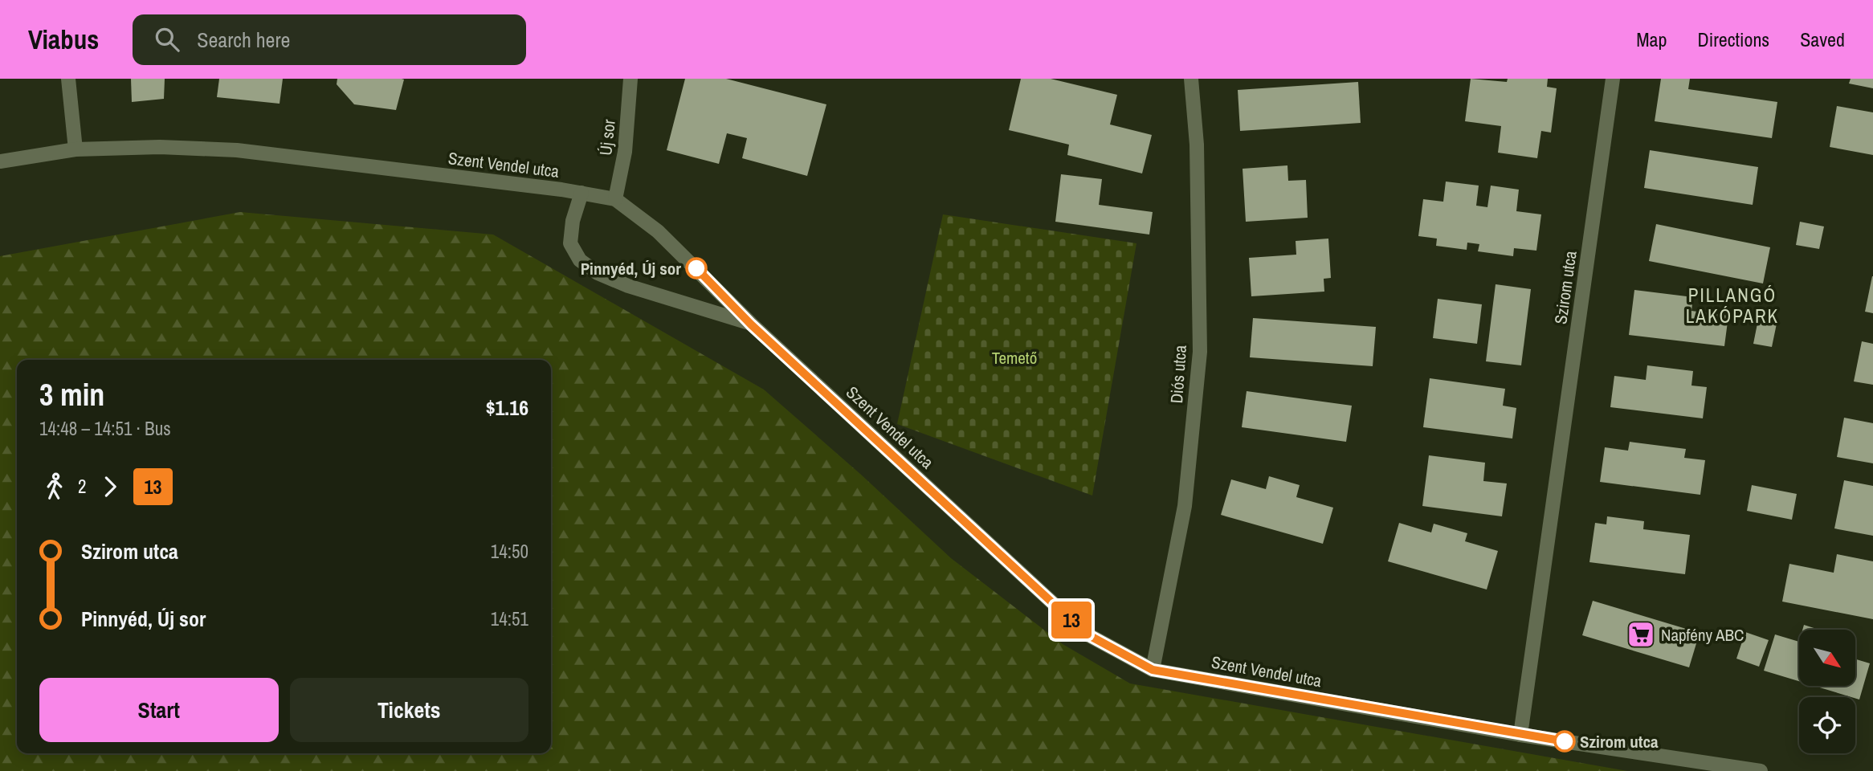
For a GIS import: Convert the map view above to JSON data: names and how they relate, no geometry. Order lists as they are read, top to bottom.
{
  "streets": {
    "street": [
      "Új sor",
      "Szent Vendel utca",
      "Szirom utca",
      "Diós utca"
    ]
  },
  "crossings": [
    ["Új sor", "Szent Vendel utca"],
    ["Szent Vendel utca", "Szirom utca"],
    ["Szent Vendel utca", "Diós utca"]
  ],
  "districts": ["PILLANGÓ LAKÓPARK"],
  "parks": ["Temető"],
  "places": {
    "other": ["Pinnyéd, Új sor", "Szirom utca"],
    "supermarket": ["Napfény ABC"]
  },
  "lines": ["bus line 13"],
  "north": "bottom right",
  "page": {
    "header": "Viabus",
    "search": "Search here",
    "nav": ["Map", "Directions", "Saved"],
    "on_map": "13",
    "heading": ["3 min", "14:48 – 14:51 · Bus", "$1.16"],
    "legs": ["2", "13"],
    "list": [
      {
        "name": "Szirom utca",
        "value": "14:50"
      },
      {
        "name": "Pinnyéd, Új sor",
        "value": "14:51"
      }
    ],
    "buttons": ["Start", "Tickets"]
  }
}
